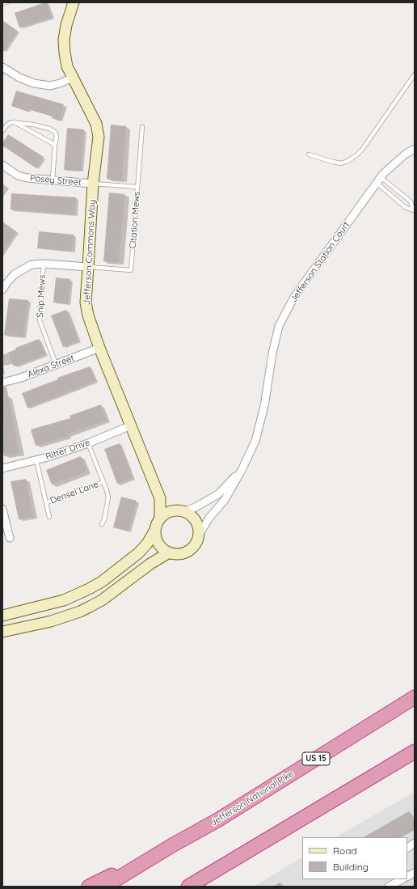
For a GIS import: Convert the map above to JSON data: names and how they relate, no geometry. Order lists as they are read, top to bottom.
{
  "streets": {
    "highway": ["US 15", "Jefferson National Pike"],
    "street": [
      "Posey Street",
      "Jefferson Commons Way",
      "Jefferson Station Court",
      "Alexa Street",
      "Ritter Drive"
    ],
    "lane": ["Citation Mews", "Snip Mews", "Densel Lane"]
  },
  "crossings": [
    ["Posey Street", "Jefferson Commons Way"],
    ["Citation Mews", "Jefferson Commons Way"],
    ["Jefferson Commons Way", "Jefferson Station Court"],
    ["Jefferson Commons Way", "Alexa Street"],
    ["Jefferson Commons Way", "Ritter Drive"],
    ["Snip Mews", "Alexa Street"]
  ],
  "legend": ["Road", "Building"]
}
